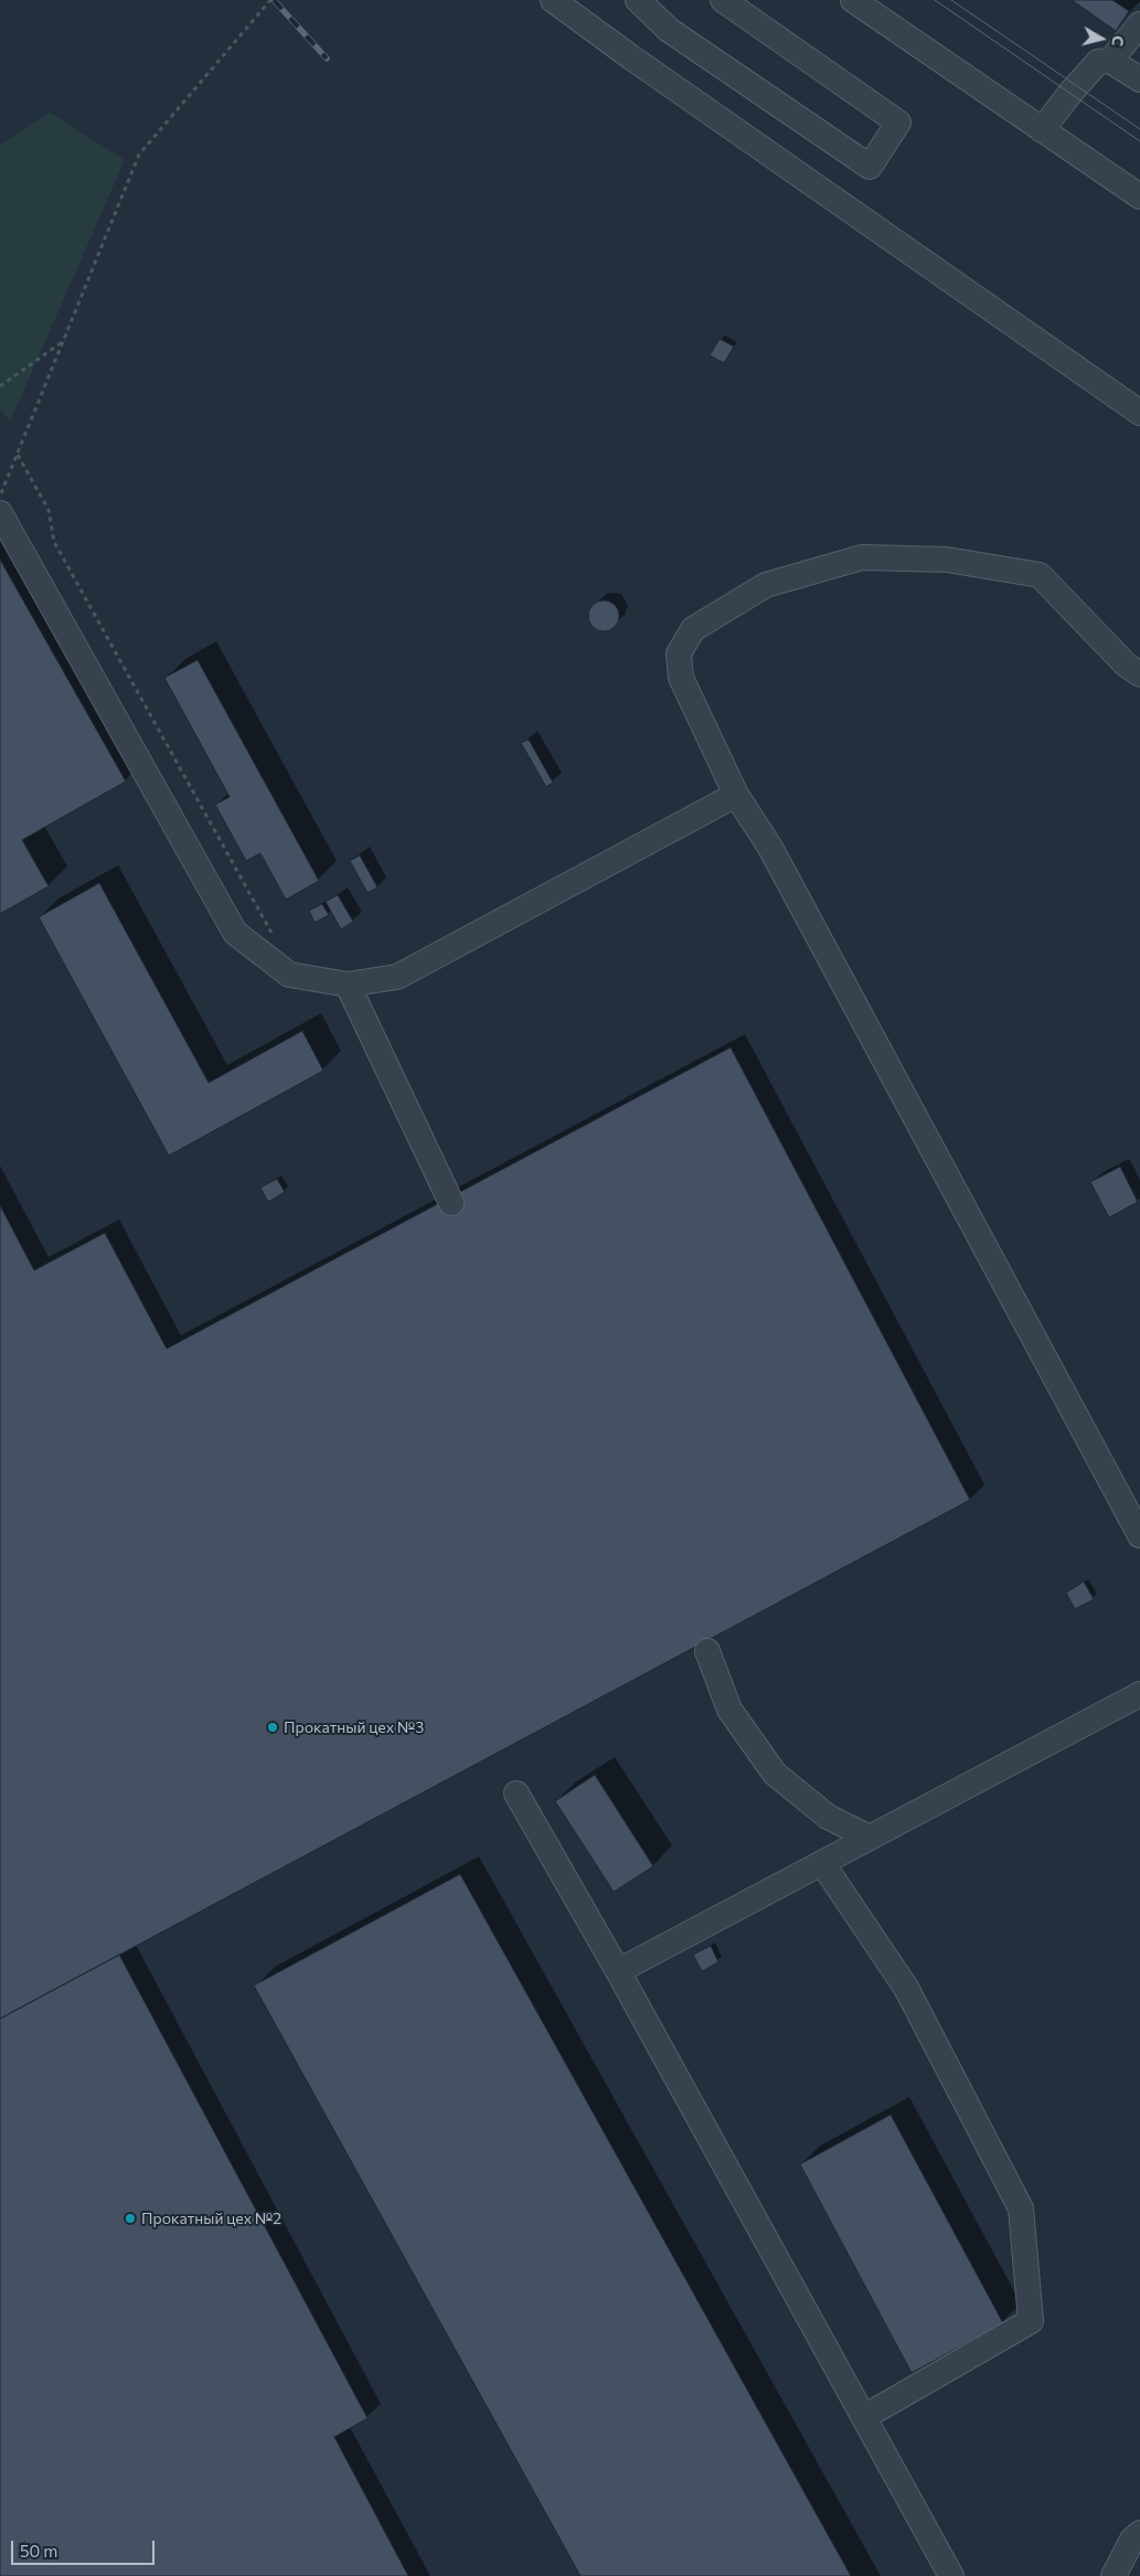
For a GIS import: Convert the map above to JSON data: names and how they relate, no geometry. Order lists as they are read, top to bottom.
{
  "places": ["Прокатный цех №3", "Прокатный цех №2"],
  "scale_bar": "50 m",
  "north": "right"
}
